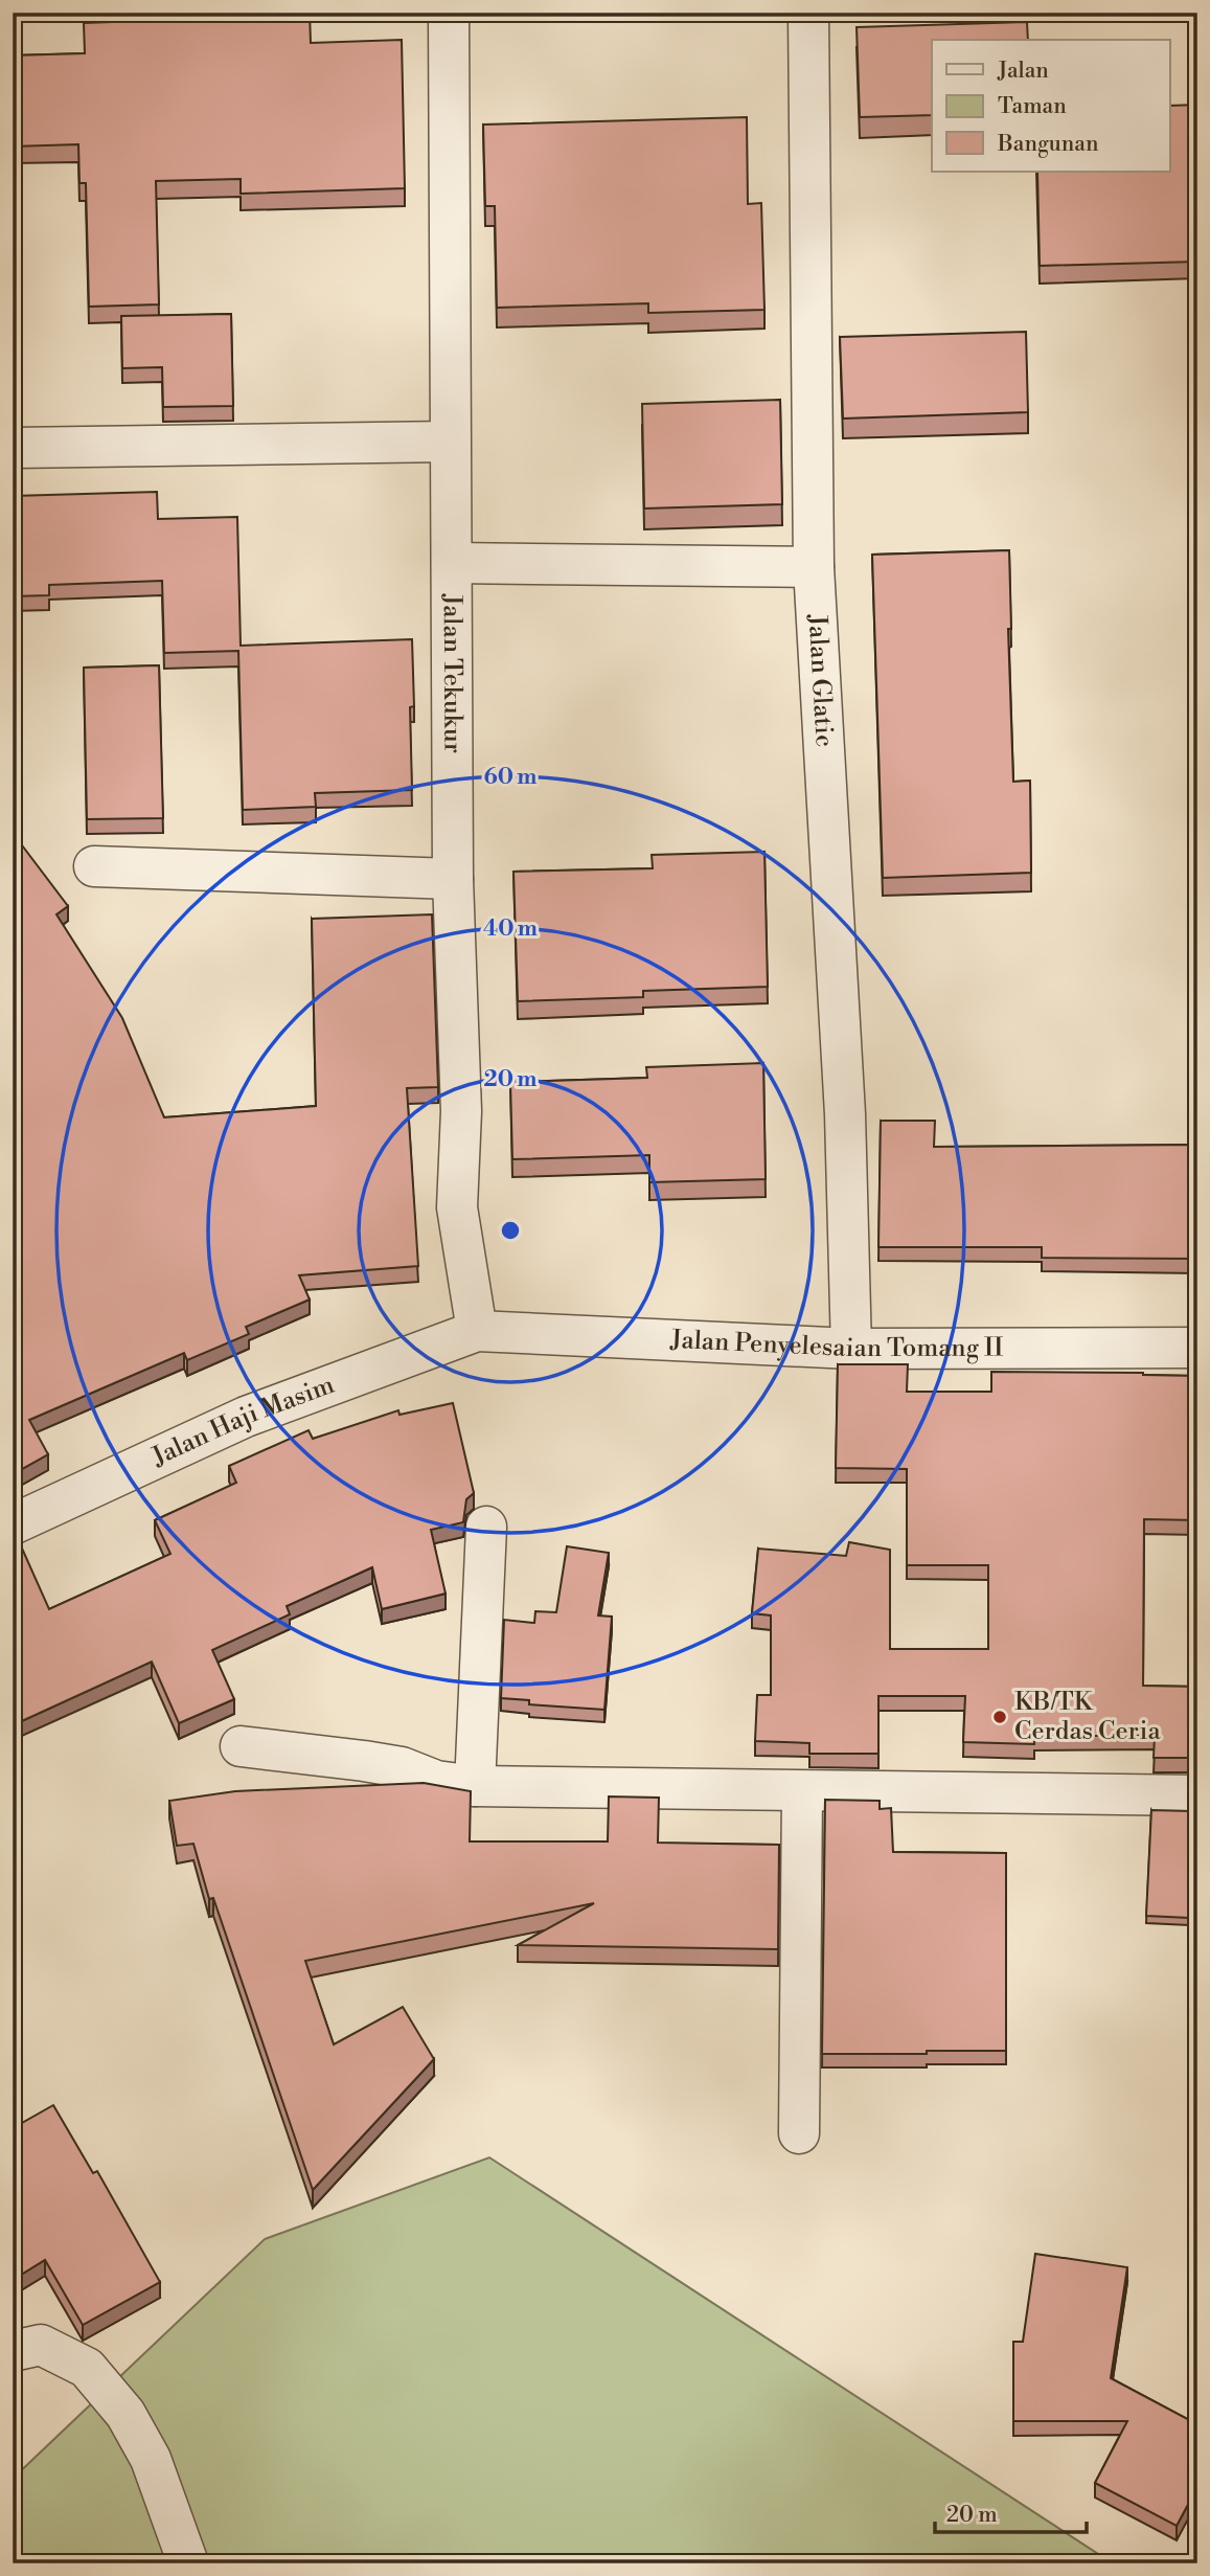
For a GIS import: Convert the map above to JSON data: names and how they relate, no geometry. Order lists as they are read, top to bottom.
{
  "streets": {
    "street": [
      "Jalan Tekukur",
      "Jalan Glatic",
      "Jalan Penyelesaian Tomang II",
      "Jalan Haji Masim"
    ]
  },
  "crossings": [
    ["Jalan Tekukur", "Jalan Penyelesaian Tomang II"],
    ["Jalan Tekukur", "Jalan Haji Masim"],
    ["Jalan Glatic", "Jalan Penyelesaian Tomang II"],
    ["Jalan Penyelesaian Tomang II", "Jalan Haji Masim"]
  ],
  "places": ["KB/TK Cerdas Ceria"],
  "legend": ["Jalan", "Taman", "Bangunan"],
  "scale_bar": "20 m",
  "rings": ["60 m", "40 m", "20 m"]
}
